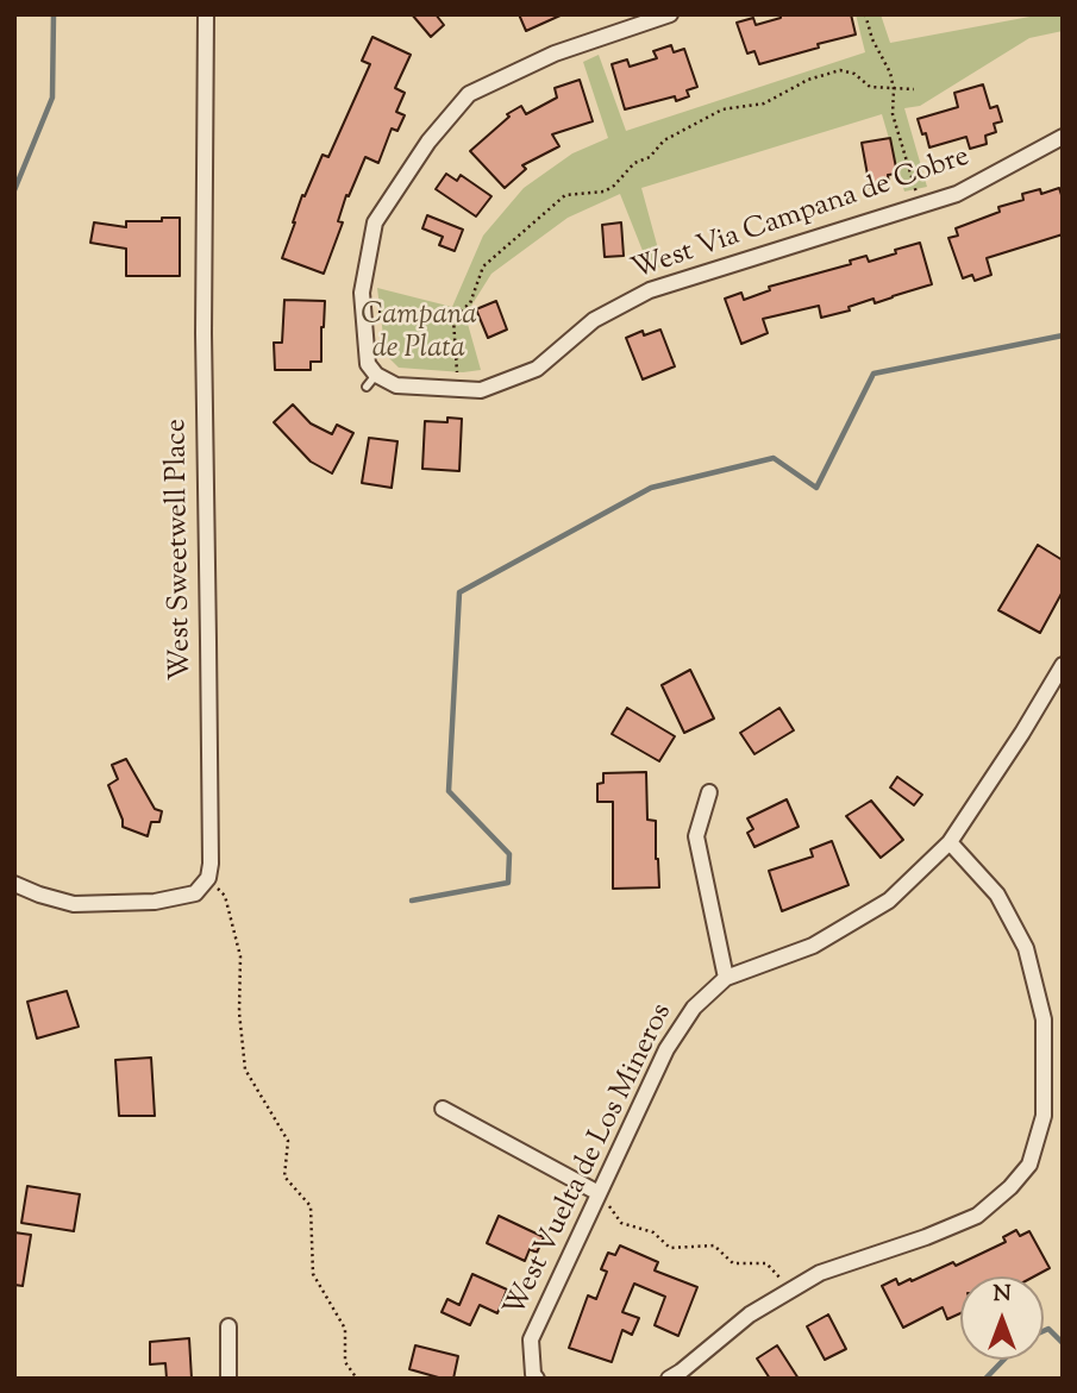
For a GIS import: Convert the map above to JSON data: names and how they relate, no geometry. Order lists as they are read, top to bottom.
{
  "streets": {
    "street": ["West Via Campana de Cobre", "West Sweetwell Place", "West Vuelta de Los Mineros"]
  },
  "parks": ["Campana de Plata"],
  "north": "top"
}
